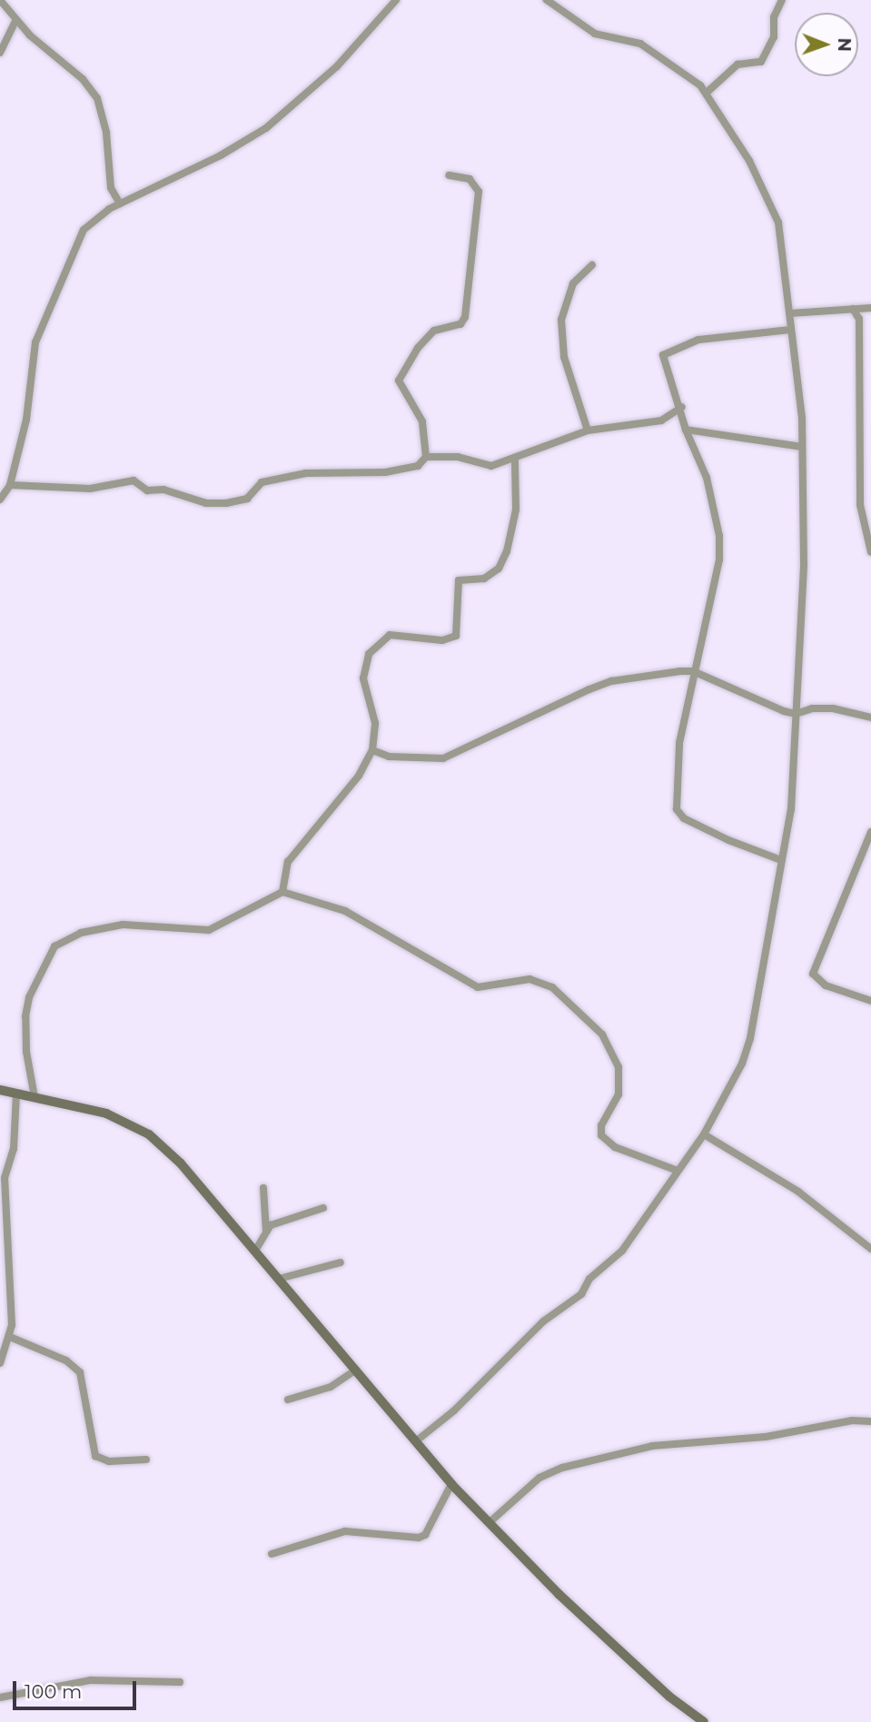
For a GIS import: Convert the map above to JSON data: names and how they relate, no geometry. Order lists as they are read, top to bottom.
{
  "scale_bar": "100 m",
  "north": "right"
}
